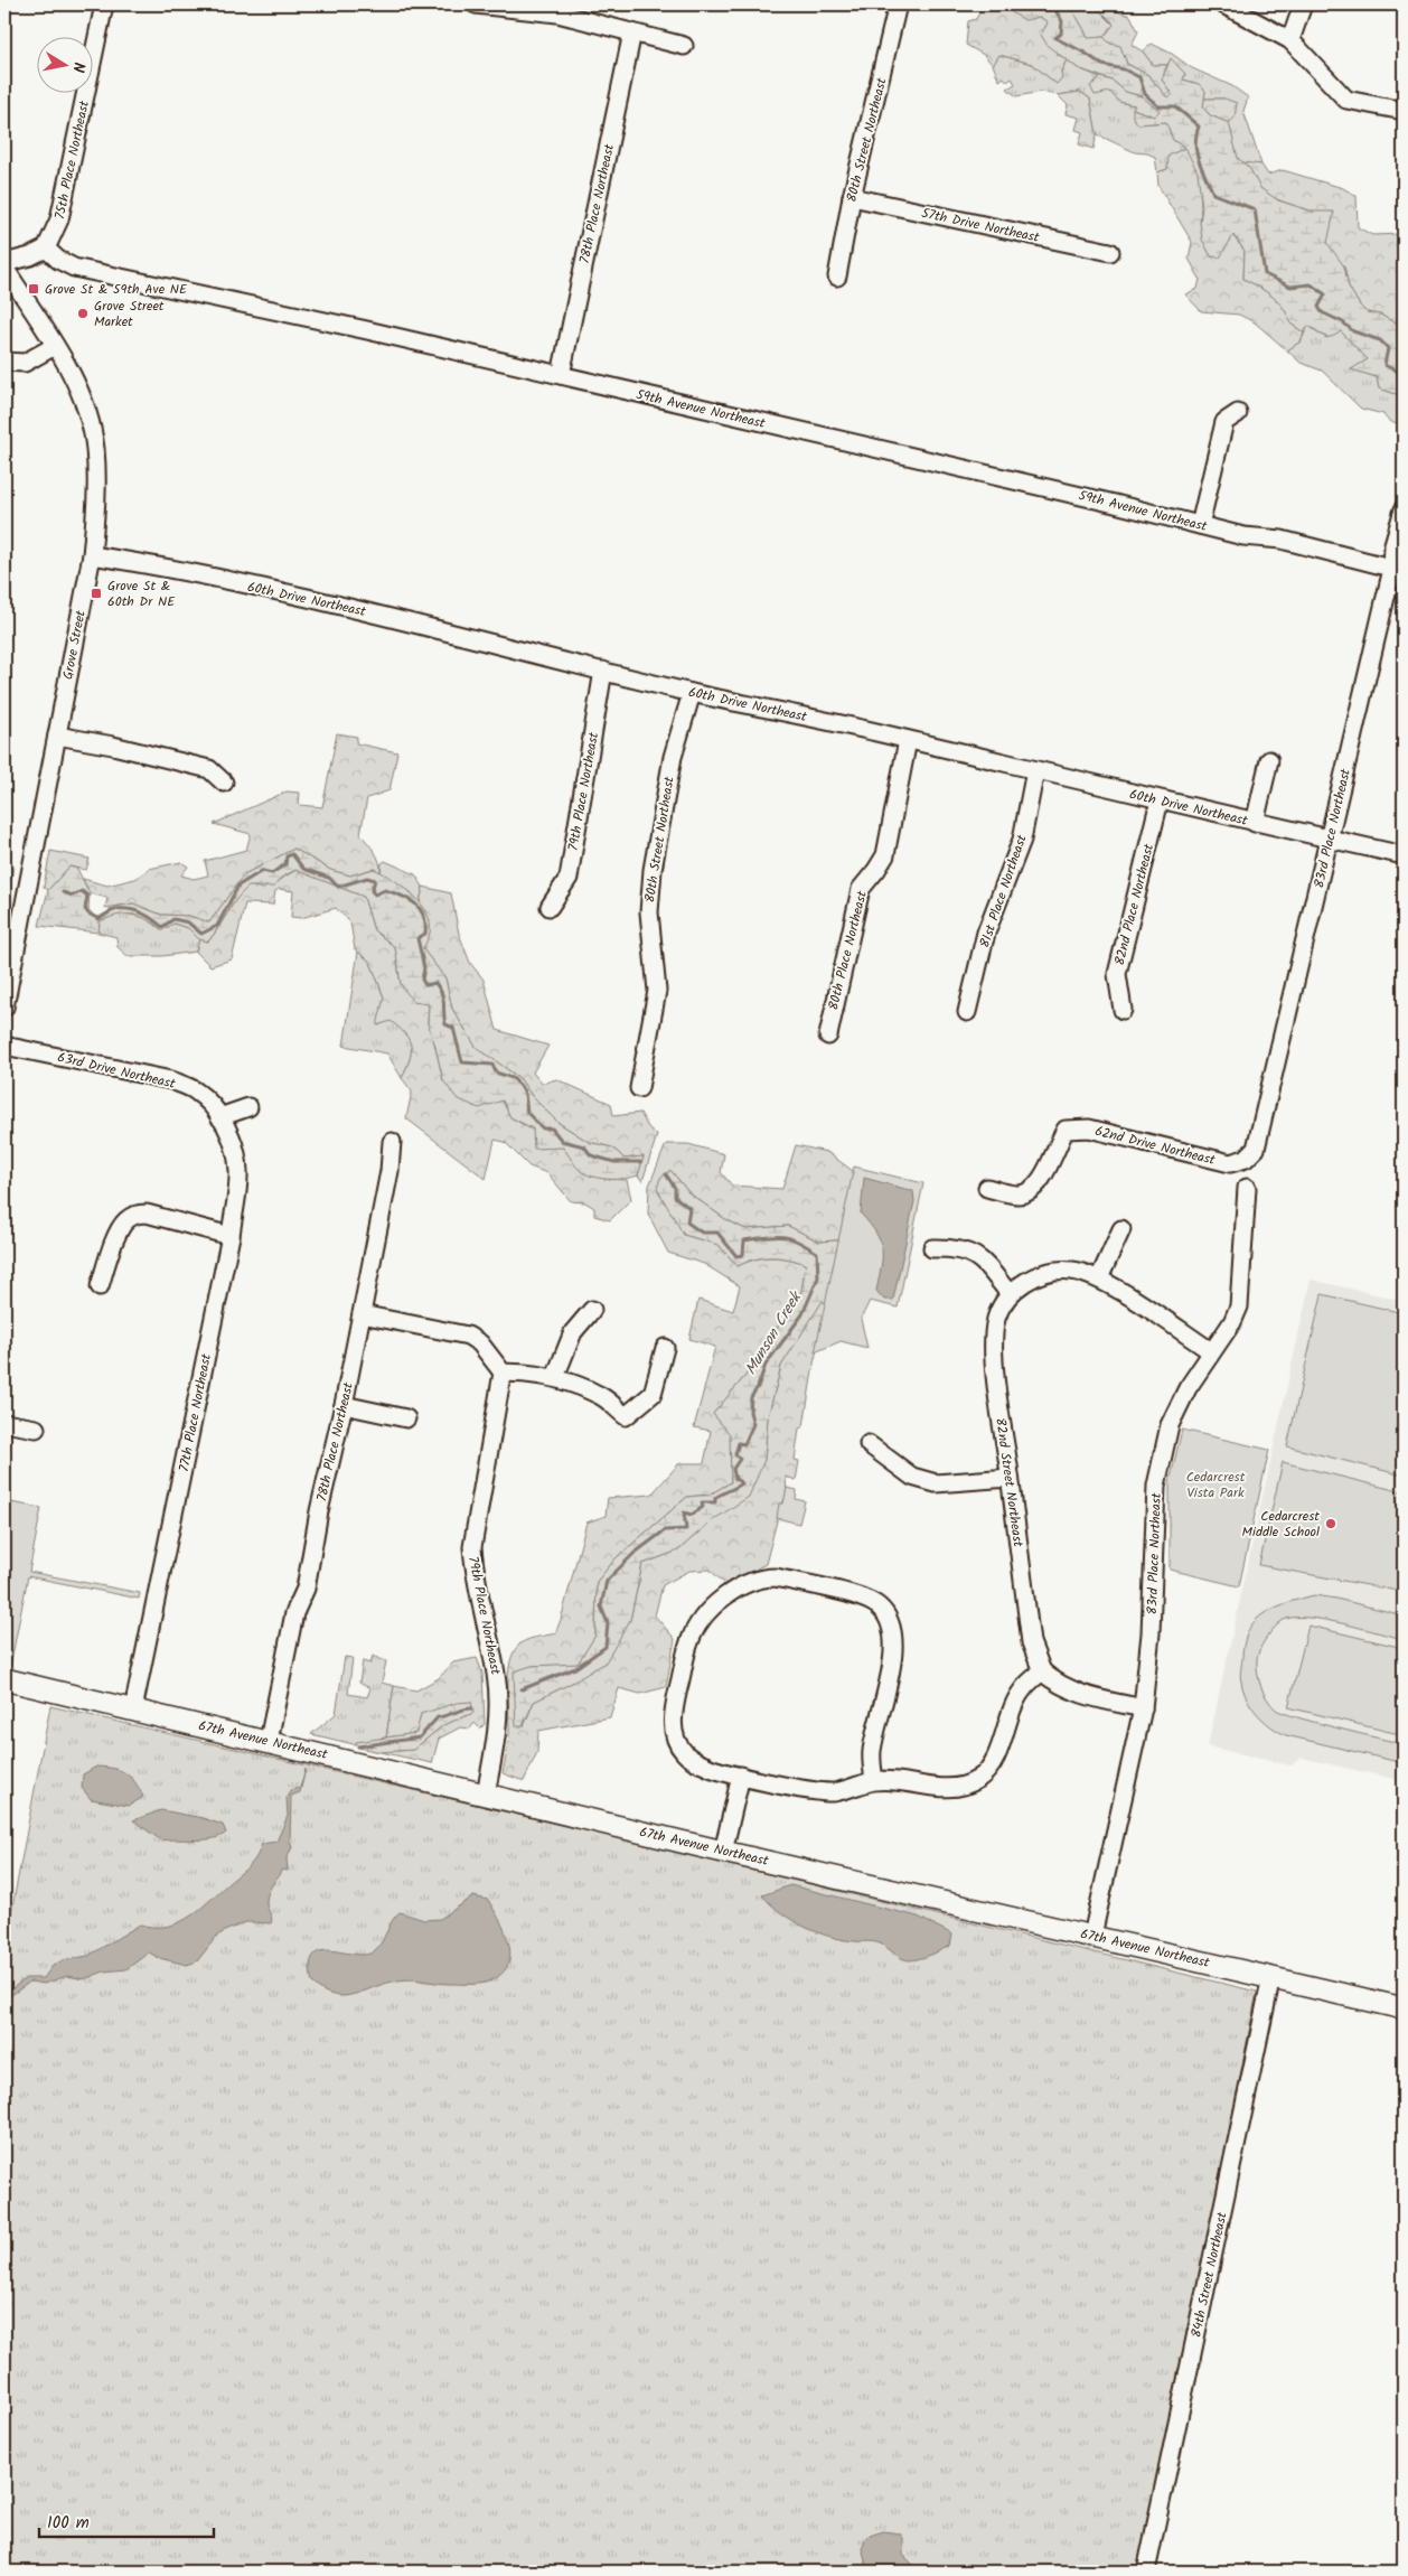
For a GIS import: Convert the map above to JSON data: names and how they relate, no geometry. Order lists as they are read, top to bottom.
{
  "streets": {
    "main road": ["67th Avenue Northeast"],
    "street": [
      "80th Street Northeast",
      "75th Place Northeast",
      "78th Place Northeast",
      "57th Drive Northeast",
      "59th Avenue Northeast",
      "60th Drive Northeast",
      "Grove Street",
      "79th Place Northeast",
      "83rd Place Northeast",
      "81st Place Northeast",
      "82nd Place Northeast",
      "80th Place Northeast",
      "63rd Drive Northeast",
      "62nd Drive Northeast",
      "77th Place Northeast",
      "82nd Street Northeast",
      "84th Street Northeast"
    ]
  },
  "crossings": [
    ["80th Street Northeast", "57th Drive Northeast"],
    ["80th Street Northeast", "60th Drive Northeast"],
    ["75th Place Northeast", "59th Avenue Northeast"],
    ["78th Place Northeast", "59th Avenue Northeast"],
    ["78th Place Northeast", "67th Avenue Northeast"],
    ["59th Avenue Northeast", "83rd Place Northeast"],
    ["60th Drive Northeast", "Grove Street"],
    ["60th Drive Northeast", "79th Place Northeast"],
    ["60th Drive Northeast", "83rd Place Northeast"],
    ["60th Drive Northeast", "81st Place Northeast"],
    ["60th Drive Northeast", "82nd Place Northeast"],
    ["60th Drive Northeast", "80th Place Northeast"],
    ["79th Place Northeast", "67th Avenue Northeast"],
    ["83rd Place Northeast", "62nd Drive Northeast"],
    ["83rd Place Northeast", "67th Avenue Northeast"],
    ["63rd Drive Northeast", "77th Place Northeast"],
    ["77th Place Northeast", "67th Avenue Northeast"],
    ["67th Avenue Northeast", "84th Street Northeast"]
  ],
  "water": ["Munson Creek"],
  "parks": ["Cedarcrest Vista Park"],
  "places": {
    "transit": ["Grove St & 59th Ave NE", "Grove St & 60th Dr NE"],
    "other": ["Grove Street Market", "Cedarcrest Middle School"]
  },
  "scale_bar": "100 m",
  "north": "right"
}
